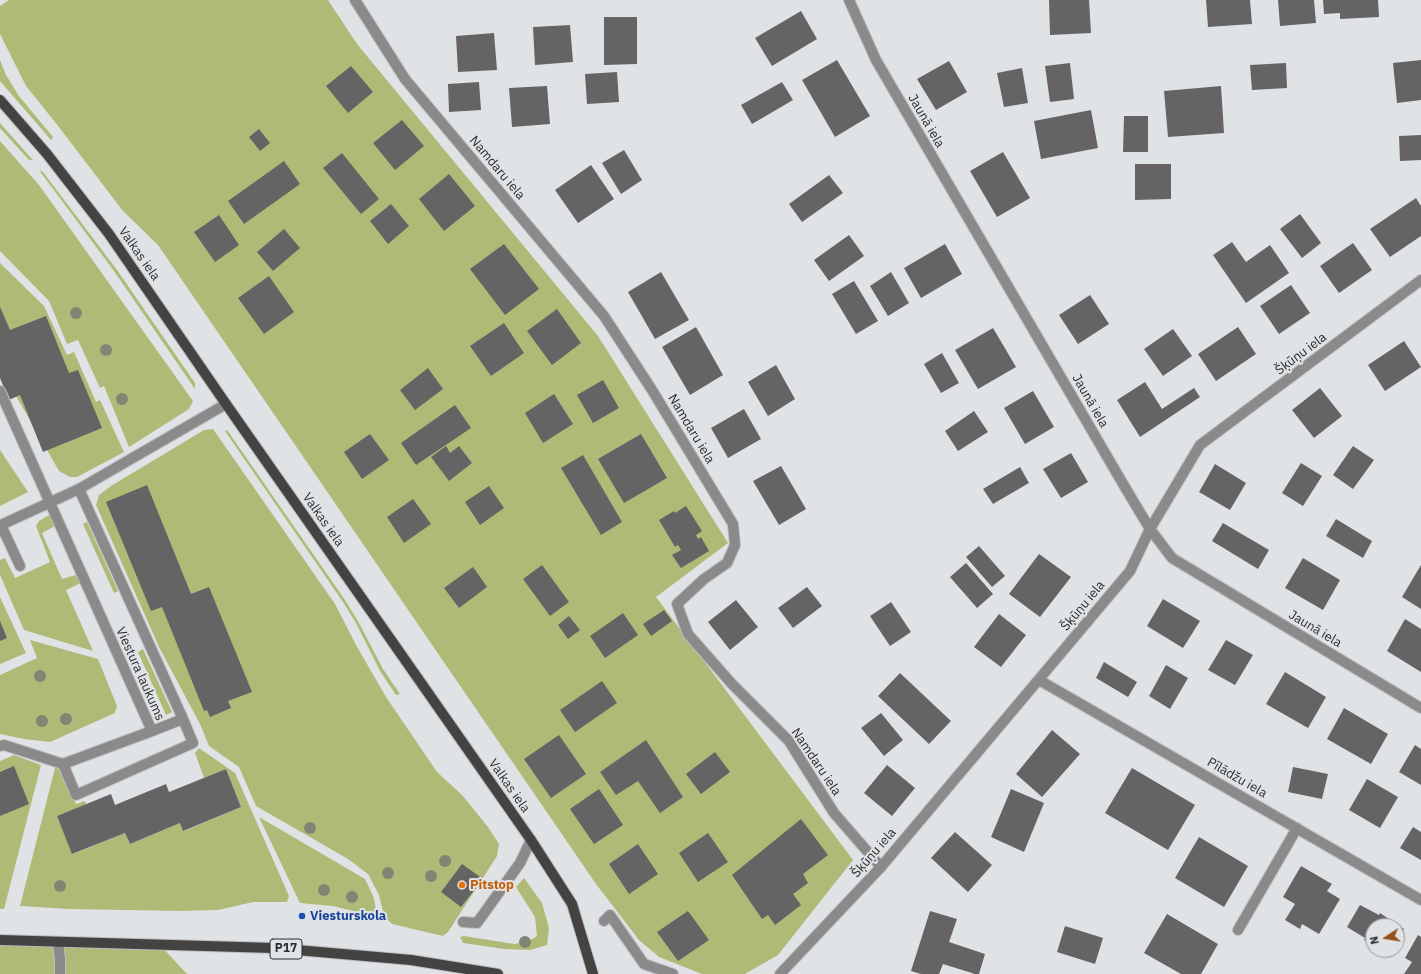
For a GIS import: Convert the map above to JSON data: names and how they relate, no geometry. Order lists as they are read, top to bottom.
{
  "streets": {
    "main road": ["Valkas iela", "P17"],
    "street": [
      "Jaunā iela",
      "Namdaru iela",
      "Šķūņu iela",
      "Viestura laukums",
      "Pīlādžu iela"
    ]
  },
  "crossings": [
    ["Jaunā iela", "Šķūņu iela"],
    ["Namdaru iela", "Šķūņu iela"],
    ["Šķūņu iela", "Pīlādžu iela"]
  ],
  "places": ["Pitstop", "Viesturskola"],
  "north": "left"
}
